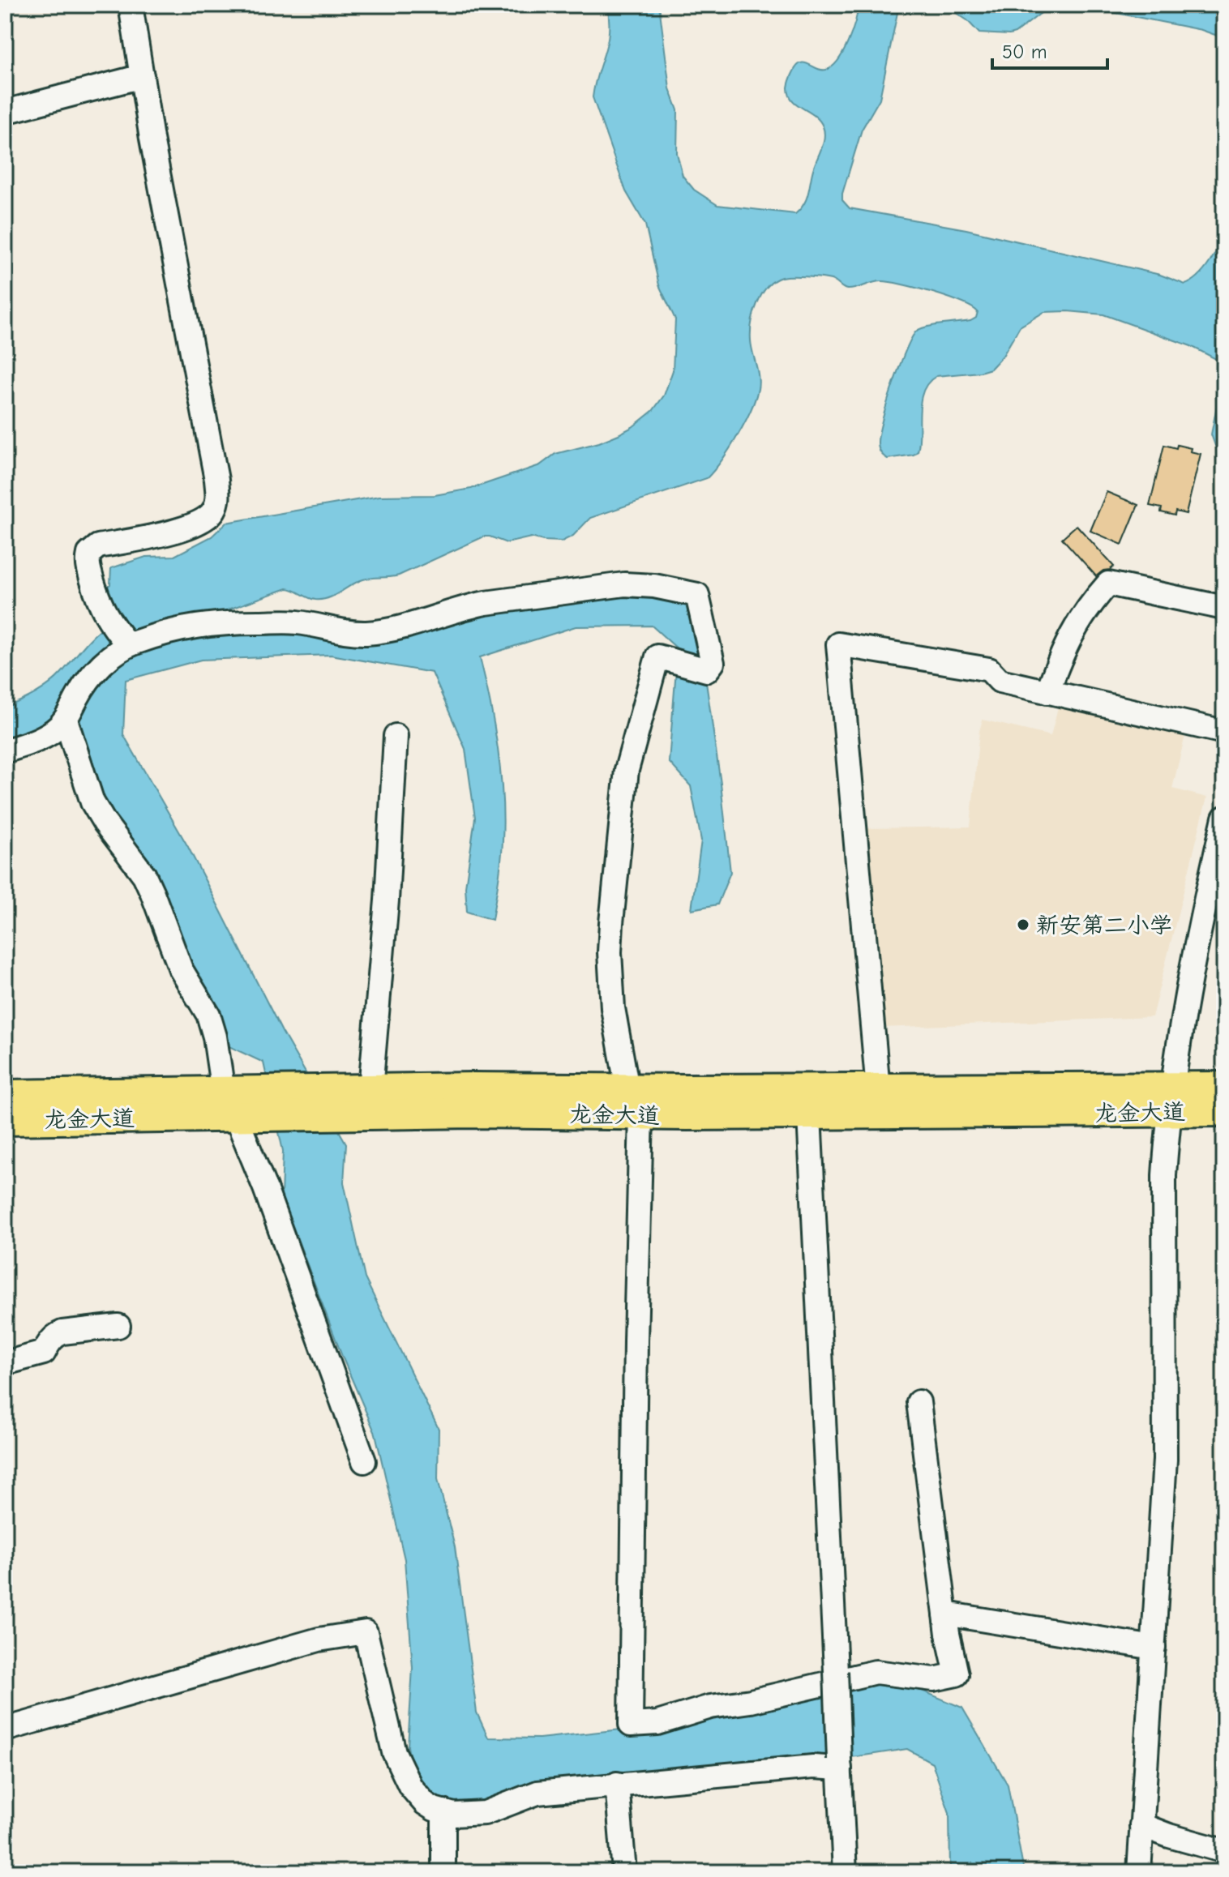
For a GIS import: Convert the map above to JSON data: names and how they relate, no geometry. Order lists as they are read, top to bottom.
{
  "streets": {
    "main road": ["龙金大道"]
  },
  "places": ["新安第二小学"],
  "scale_bar": "50 m"
}
